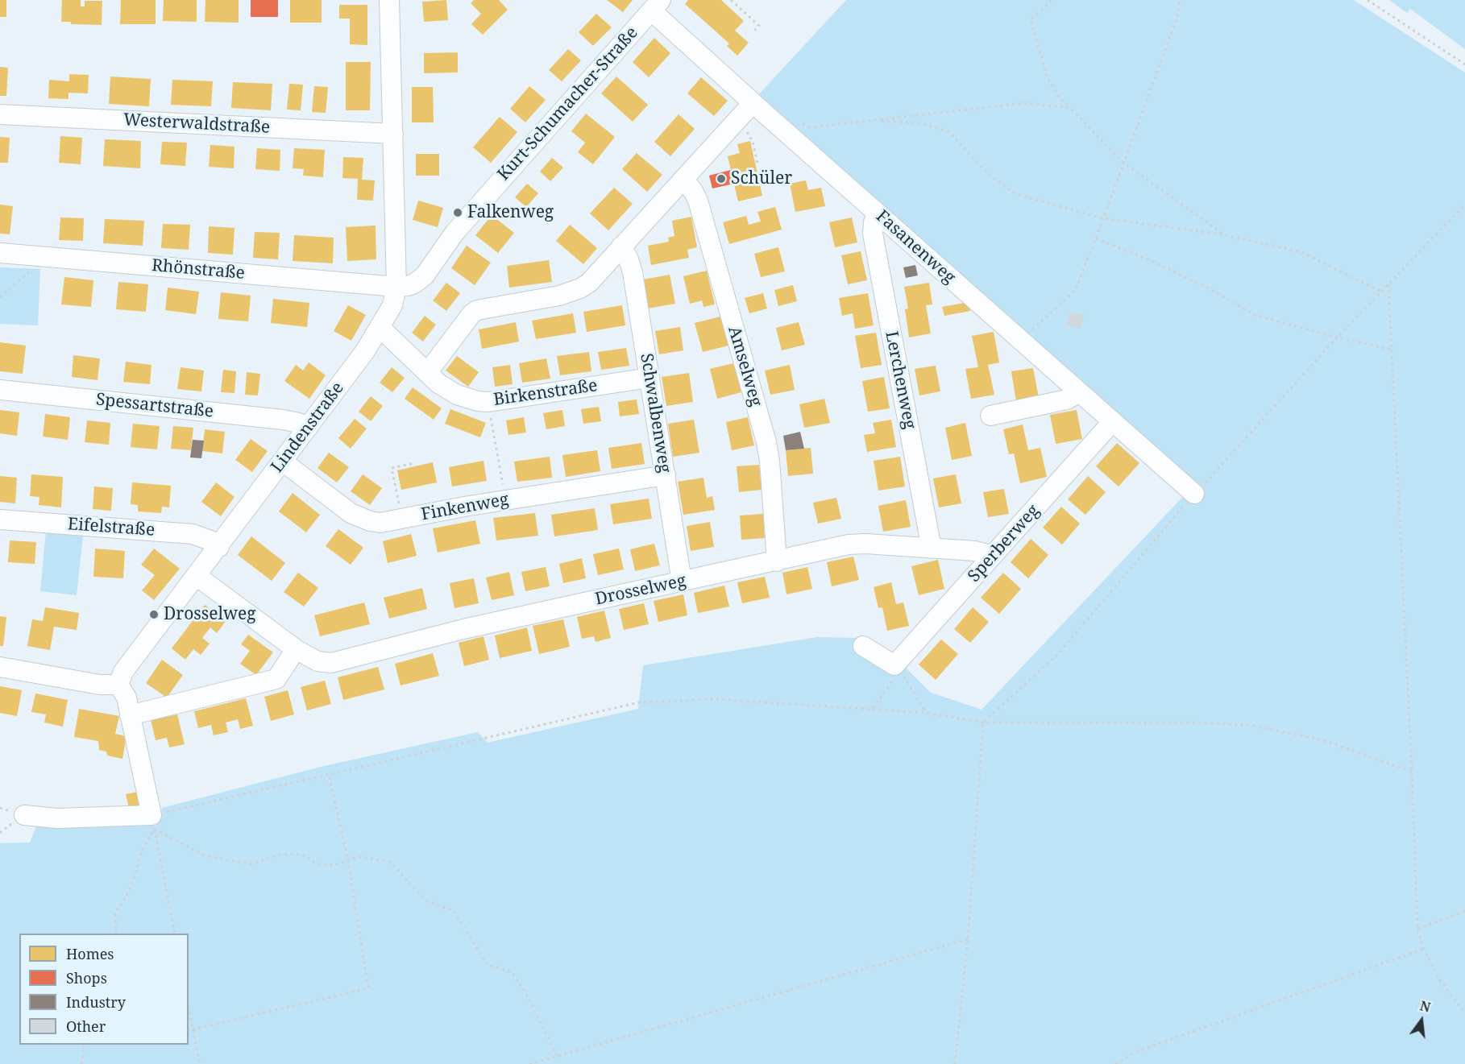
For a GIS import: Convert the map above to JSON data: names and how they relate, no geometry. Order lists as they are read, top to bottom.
{
  "streets": {
    "street": [
      "Kurt-Schumacher-Straße",
      "Westerwaldstraße",
      "Fasanenweg",
      "Rhönstraße",
      "Amselweg",
      "Lerchenweg",
      "Birkenstraße",
      "Spessartstraße",
      "Schwalbenweg",
      "Lindenstraße",
      "Finkenweg",
      "Eifelstraße",
      "Sperberweg",
      "Drosselweg"
    ]
  },
  "crossings": [
    ["Kurt-Schumacher-Straße", "Rhönstraße"],
    ["Kurt-Schumacher-Straße", "Lindenstraße"],
    ["Westerwaldstraße", "Lindenstraße"],
    ["Fasanenweg", "Lerchenweg"],
    ["Fasanenweg", "Sperberweg"],
    ["Rhönstraße", "Lindenstraße"],
    ["Amselweg", "Drosselweg"],
    ["Lerchenweg", "Drosselweg"],
    ["Birkenstraße", "Schwalbenweg"],
    ["Birkenstraße", "Lindenstraße"],
    ["Spessartstraße", "Lindenstraße"],
    ["Schwalbenweg", "Finkenweg"],
    ["Schwalbenweg", "Drosselweg"],
    ["Lindenstraße", "Finkenweg"],
    ["Lindenstraße", "Eifelstraße"],
    ["Lindenstraße", "Drosselweg"],
    ["Sperberweg", "Drosselweg"]
  ],
  "places": ["Schüler", "Falkenweg", "Drosselweg"],
  "legend": [
    "Homes",
    "Shops",
    "Industry",
    "Other"
  ],
  "north": "top"
}
